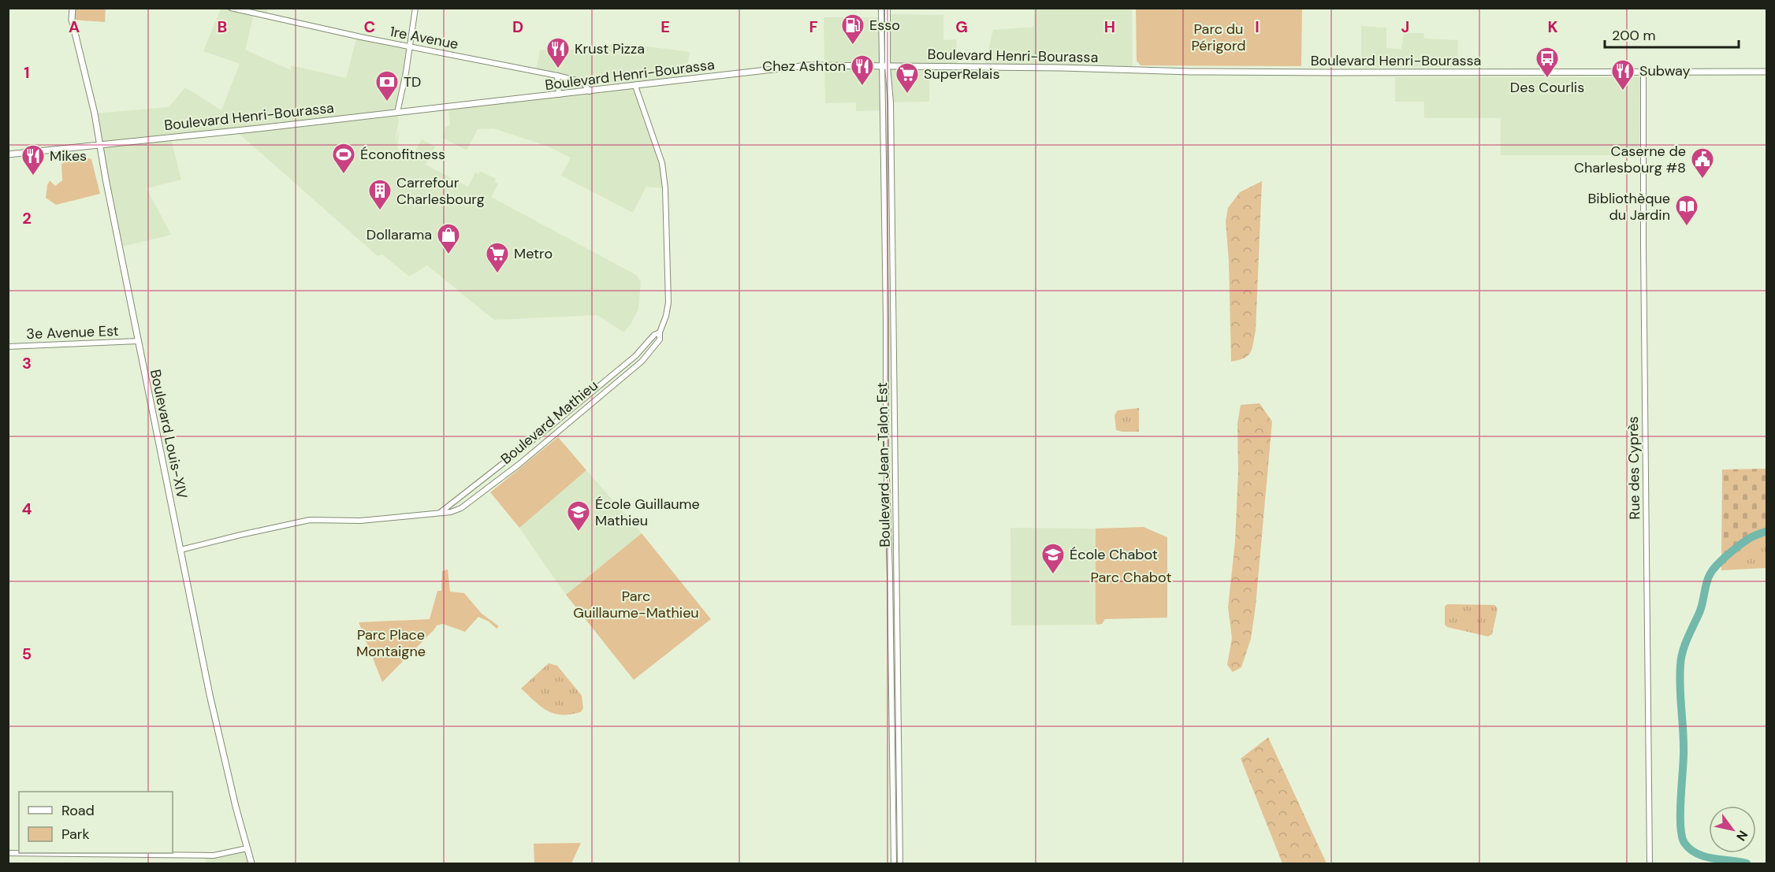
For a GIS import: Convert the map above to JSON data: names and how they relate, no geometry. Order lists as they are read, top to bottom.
{
  "streets": {
    "main road": ["Boulevard Henri-Bourassa", "Boulevard Louis-XIV"],
    "street": [
      "1re Avenue",
      "3e Avenue Est",
      "Boulevard Mathieu",
      "Boulevard Jean-Talon Est",
      "Rue des Cyprès"
    ]
  },
  "crossings": [
    ["1re Avenue", "Boulevard Henri-Bourassa"],
    ["Boulevard Henri-Bourassa", "Boulevard Mathieu"],
    ["Boulevard Henri-Bourassa", "Boulevard Louis-XIV"],
    ["Boulevard Henri-Bourassa", "Boulevard Jean-Talon Est"],
    ["Boulevard Henri-Bourassa", "Rue des Cyprès"],
    ["3e Avenue Est", "Boulevard Louis-XIV"],
    ["Boulevard Mathieu", "Boulevard Louis-XIV"]
  ],
  "parks": [
    "Parc du Périgord",
    "Parc Chabot",
    "Parc Guillaume-Mathieu",
    "Parc Place Montaigne"
  ],
  "places": {
    "fuel station": ["Esso"],
    "restaurant": [
      "Krust Pizza",
      "Chez Ashton",
      "Subway",
      "Mikes"
    ],
    "bus stop": ["Des Courlis"],
    "supermarket": ["SuperRelais", "Metro"],
    "bank": ["TD"],
    "sports": ["Éconofitness"],
    "public building": ["Caserne de Charlesbourg #8"],
    "building": ["Carrefour Charlesbourg"],
    "library": ["Bibliothèque du Jardin"],
    "shop": ["Dollarama"],
    "school or university": ["École Guillaume Mathieu", "École Chabot"]
  },
  "legend": ["Road", "Park"],
  "scale_bar": "200 m",
  "north": "bottom right",
  "grid": {
    "columns": [
      "A",
      "B",
      "C",
      "D",
      "E",
      "F",
      "G",
      "H",
      "I",
      "J",
      "K"
    ],
    "rows": [
      "1",
      "2",
      "3",
      "4",
      "5"
    ]
  }
}
